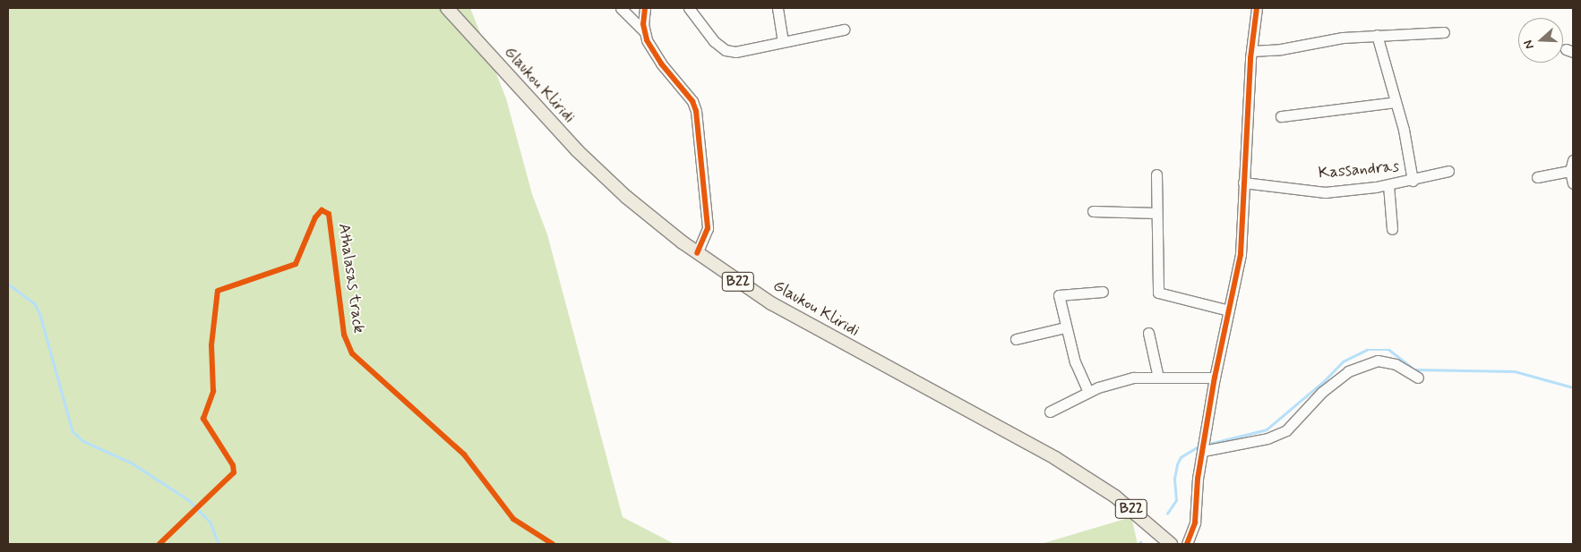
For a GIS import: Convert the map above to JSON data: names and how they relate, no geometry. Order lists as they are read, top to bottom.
{
  "streets": {
    "main road": ["Glaukou Kliridi", "B22"],
    "street": ["Kassandras"],
    "cycle path": ["Athalasas track"]
  },
  "north": "left"
}
